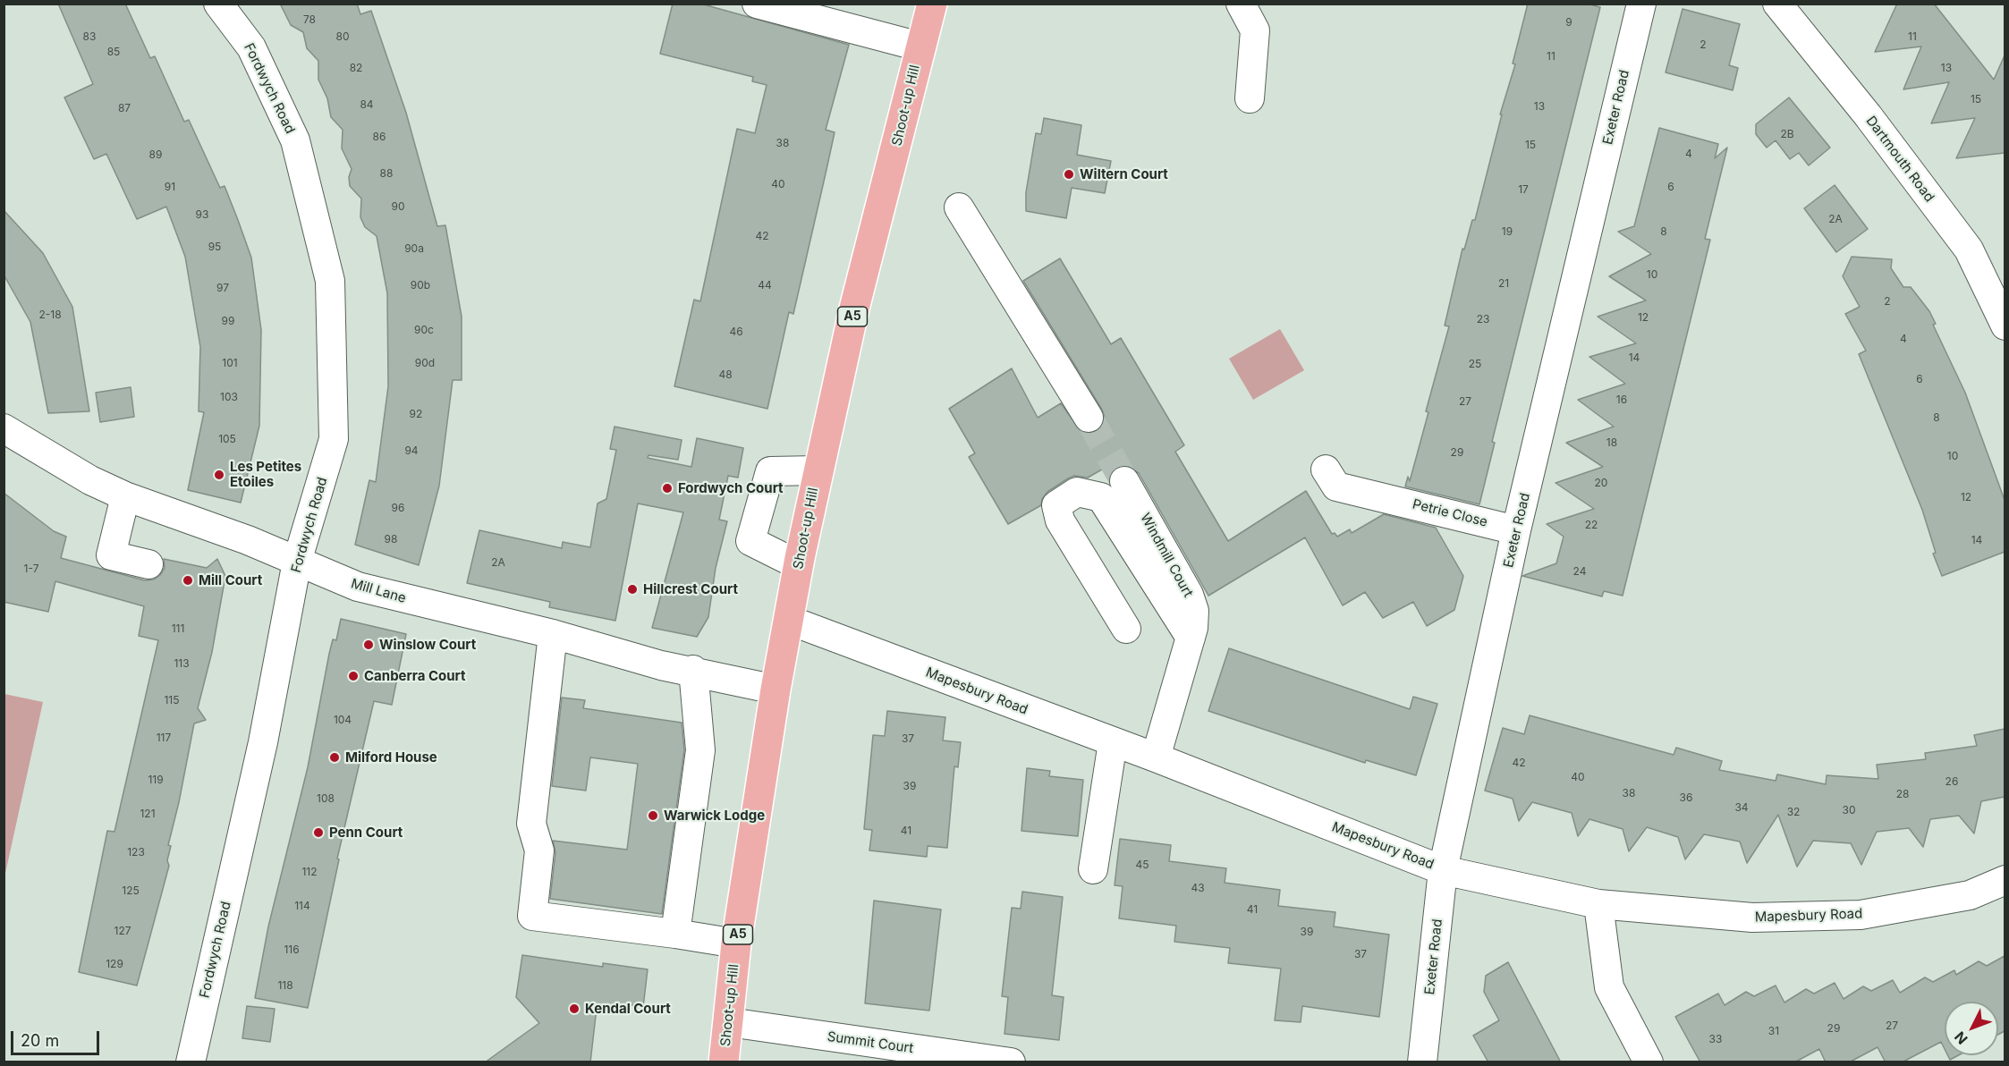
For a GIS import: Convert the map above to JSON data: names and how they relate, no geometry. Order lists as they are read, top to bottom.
{
  "streets": {
    "main road": ["Shoot-up Hill", "A5"],
    "street": [
      "Fordwych Road",
      "Exeter Road",
      "Dartmouth Road",
      "Petrie Close",
      "Windmill Court",
      "Mill Lane",
      "Mapesbury Road",
      "Summit Court"
    ]
  },
  "crossings": [
    ["Fordwych Road", "Mill Lane"],
    ["Shoot-up Hill", "Mill Lane"],
    ["Shoot-up Hill", "Mapesbury Road"],
    ["Shoot-up Hill", "Summit Court"],
    ["Exeter Road", "Petrie Close"],
    ["Exeter Road", "Mapesbury Road"],
    ["Windmill Court", "Mapesbury Road"]
  ],
  "places": [
    "Wiltern Court",
    "Les Petites Etoiles",
    "Fordwych Court",
    "Mill Court",
    "Hillcrest Court",
    "Winslow Court",
    "Canberra Court",
    "Milford House",
    "Warwick Lodge",
    "Penn Court",
    "Kendal Court"
  ],
  "house_numbers": [
    "78",
    "9",
    "83",
    "80",
    "11",
    "2",
    "85",
    "11",
    "82",
    "13",
    "15",
    "84",
    "13",
    "87",
    "2B",
    "86",
    "38",
    "15",
    "4",
    "89",
    "88",
    "40",
    "91",
    "6",
    "17",
    "90",
    "93",
    "2A",
    "19",
    "8",
    "42",
    "95",
    "90a",
    "10",
    "21",
    "90b",
    "44",
    "97",
    "2",
    "2-18",
    "12",
    "23",
    "99",
    "90c",
    "46",
    "4",
    "14",
    "101",
    "90d",
    "25",
    "48",
    "6",
    "103",
    "16",
    "27",
    "92",
    "8",
    "105",
    "18",
    "94",
    "29",
    "10",
    "20",
    "12",
    "96",
    "22",
    "98",
    "14",
    "2A",
    "1-7",
    "24",
    "111",
    "113",
    "115",
    "104",
    "117",
    "37",
    "42",
    "40",
    "119",
    "26",
    "39",
    "38",
    "28",
    "36",
    "108",
    "34",
    "30",
    "32",
    "121",
    "41",
    "123",
    "45",
    "112",
    "43",
    "125",
    "114",
    "41",
    "127",
    "39",
    "116",
    "37",
    "129",
    "118",
    "27",
    "29",
    "31",
    "33"
  ],
  "scale_bar": "20 m",
  "north": "bottom left"
}
